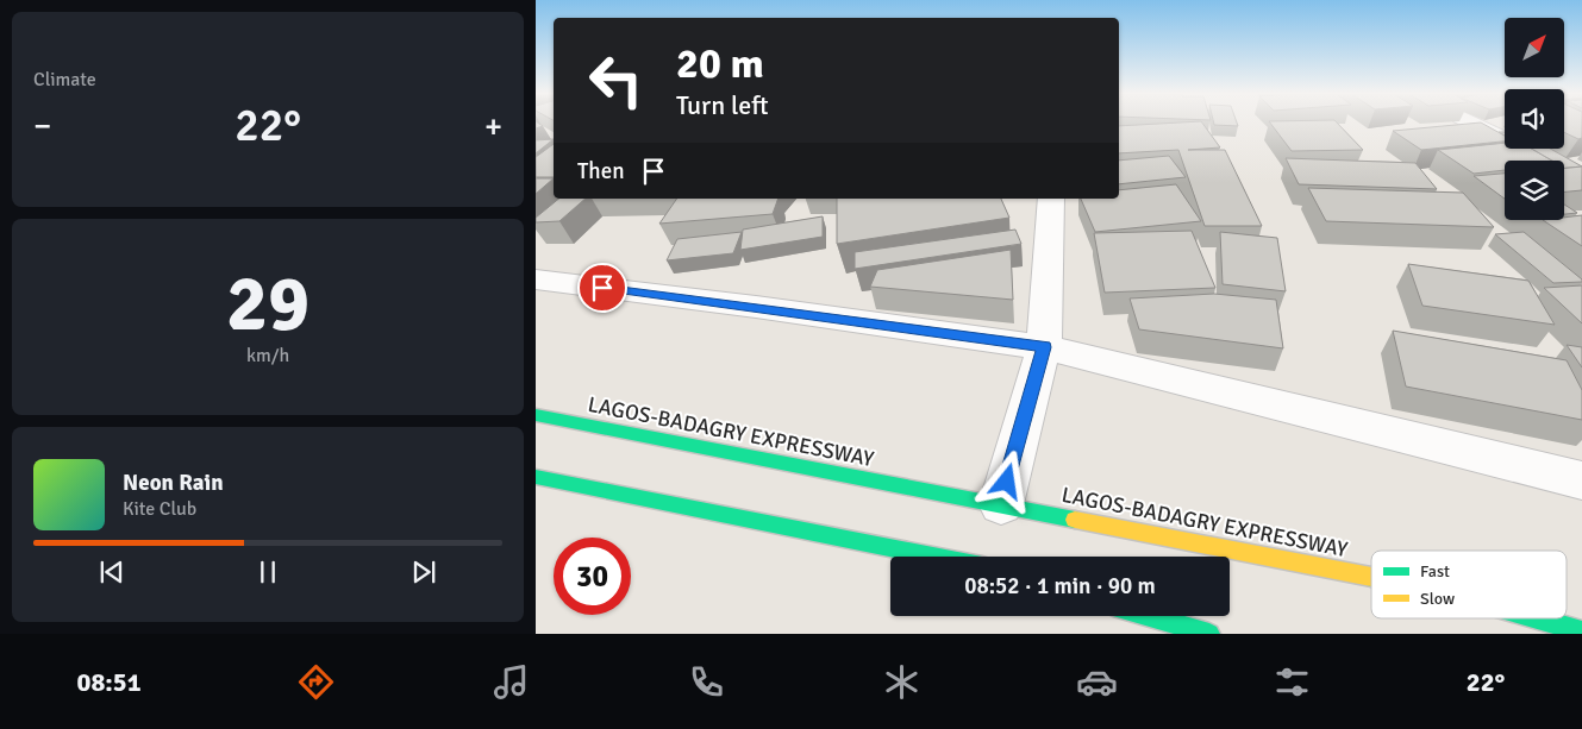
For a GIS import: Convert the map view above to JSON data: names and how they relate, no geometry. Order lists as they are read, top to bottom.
{
  "streets": {
    "main road": ["LAGOS-BADAGRY EXPRESSWAY"]
  },
  "legend": ["Fast", "Slow"],
  "north": "top right",
  "page": {
    "tile": [
      "Climate",
      ["29", "km/h"]
    ],
    "turn": ["20 m", "Turn left"],
    "heat": ["−", "22°", "+"],
    "then": "Then",
    "song": ["Neon Rain", "Kite Club"],
    "limit": "30",
    "trip": "08:52 · 1 min · 90 m",
    "tabs": ["08:51", "22°"]
  }
}
